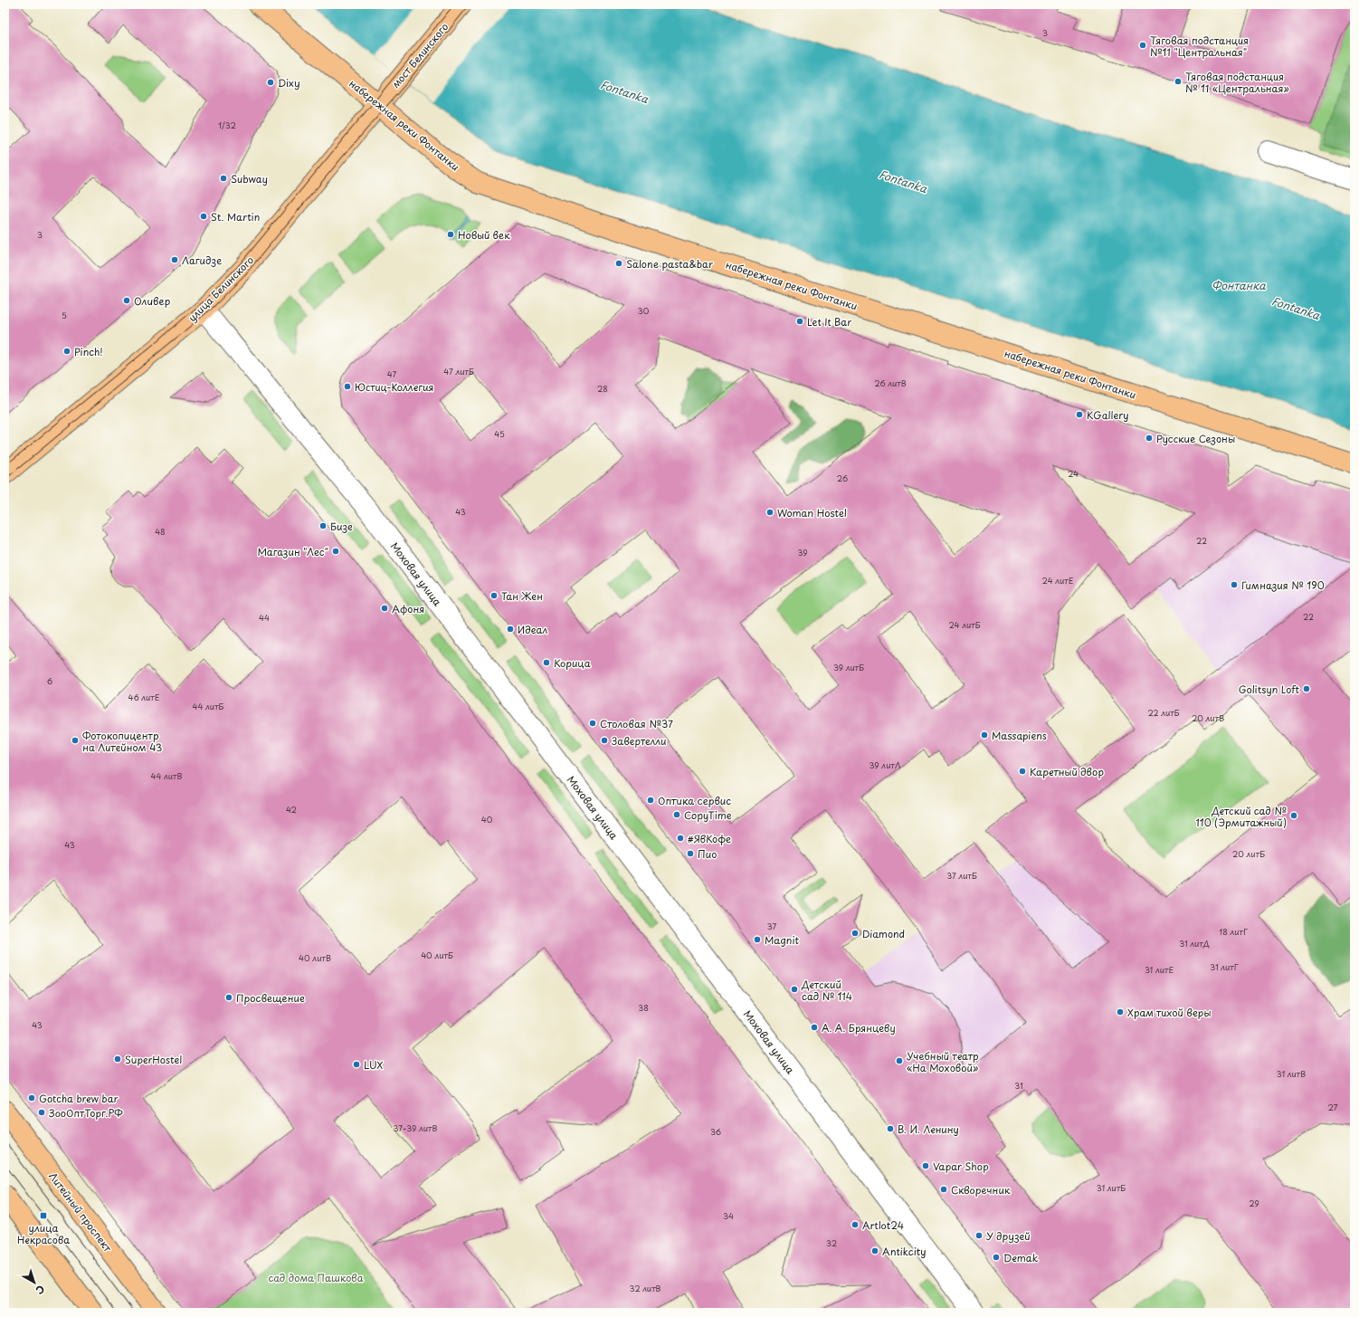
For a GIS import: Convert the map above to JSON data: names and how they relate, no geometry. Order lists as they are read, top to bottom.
{
  "streets": {
    "main road": [
      "мост Белинского",
      "набережная реки Фонтанки",
      "улица Белинского",
      "Литейный проспект"
    ],
    "street": ["Моховая улица"]
  },
  "crossings": [
    ["мост Белинского", "набережная реки Фонтанки"],
    ["мост Белинского", "улица Белинского"],
    ["набережная реки Фонтанки", "улица Белинского"],
    ["улица Белинского", "Моховая улица"]
  ],
  "water": ["Fontanka", "Фонтанка"],
  "parks": ["сад дома Пашкова"],
  "places": {
    "other": [
      "Тяговая подстанция №11 \"Центральная\"",
      "Тяговая подстанция № 11 «Центральная»",
      "Dixy",
      "Subway",
      "St. Martin",
      "Новый век",
      "Лагидзе",
      "Salone pasta&bar",
      "Оливер",
      "Let It Bar",
      "Pinch!",
      "Юстиц-Коллегия",
      "KGallery",
      "Русские Сезоны",
      "Woman Hostel",
      "Бизе",
      "Магазин \"Лес\"",
      "Гимназия № 190",
      "Тан Жен",
      "Афоня",
      "Идеал",
      "Корица",
      "Golitsyn Loft",
      "Столовая №37",
      "Massapiens",
      "Фотокопицентр на Литейном 43",
      "Завертелли",
      "Каретный двор",
      "Оптика сервис",
      "CopyTime",
      "Детский сад № 110 (Эрмитажный)",
      "#ЯвКофе",
      "Пио",
      "Diamond",
      "Magnit",
      "Детский сад № 114",
      "Просвещение",
      "Храм тихой веры",
      "А. А. Брянцеву",
      "SuperHostel",
      "Учебный театр «На Моховой»",
      "LUX",
      "Gotcha brew bar",
      "ЗооОптТорг.РФ",
      "В. И. Ленину",
      "Vapar Shop",
      "Скворечник",
      "Artlot24",
      "У друзей",
      "Antikcity",
      "Demak"
    ],
    "transit": ["улица Некрасова"]
  },
  "house_numbers": [
    "3",
    "1/32",
    "3",
    "30",
    "5",
    "47 литБ",
    "47",
    "26 литВ",
    "28",
    "45",
    "24",
    "26",
    "43",
    "48",
    "22",
    "39",
    "24 литЕ",
    "22",
    "44",
    "24 литБ",
    "39 литБ",
    "6",
    "46 литЕ",
    "44 литБ",
    "22 литБ",
    "20 литВ",
    "39 литЛ",
    "44 литВ",
    "42",
    "40",
    "43",
    "20 литБ",
    "37 литБ",
    "37",
    "18 литГ",
    "31 литД",
    "40 литБ",
    "40 литВ",
    "31 литГ",
    "31 литЕ",
    "38",
    "43",
    "31 литВ",
    "31",
    "27",
    "37-39 литВ",
    "36",
    "31 литБ",
    "29",
    "34",
    "32",
    "32 литВ"
  ],
  "north": "bottom right"
}
